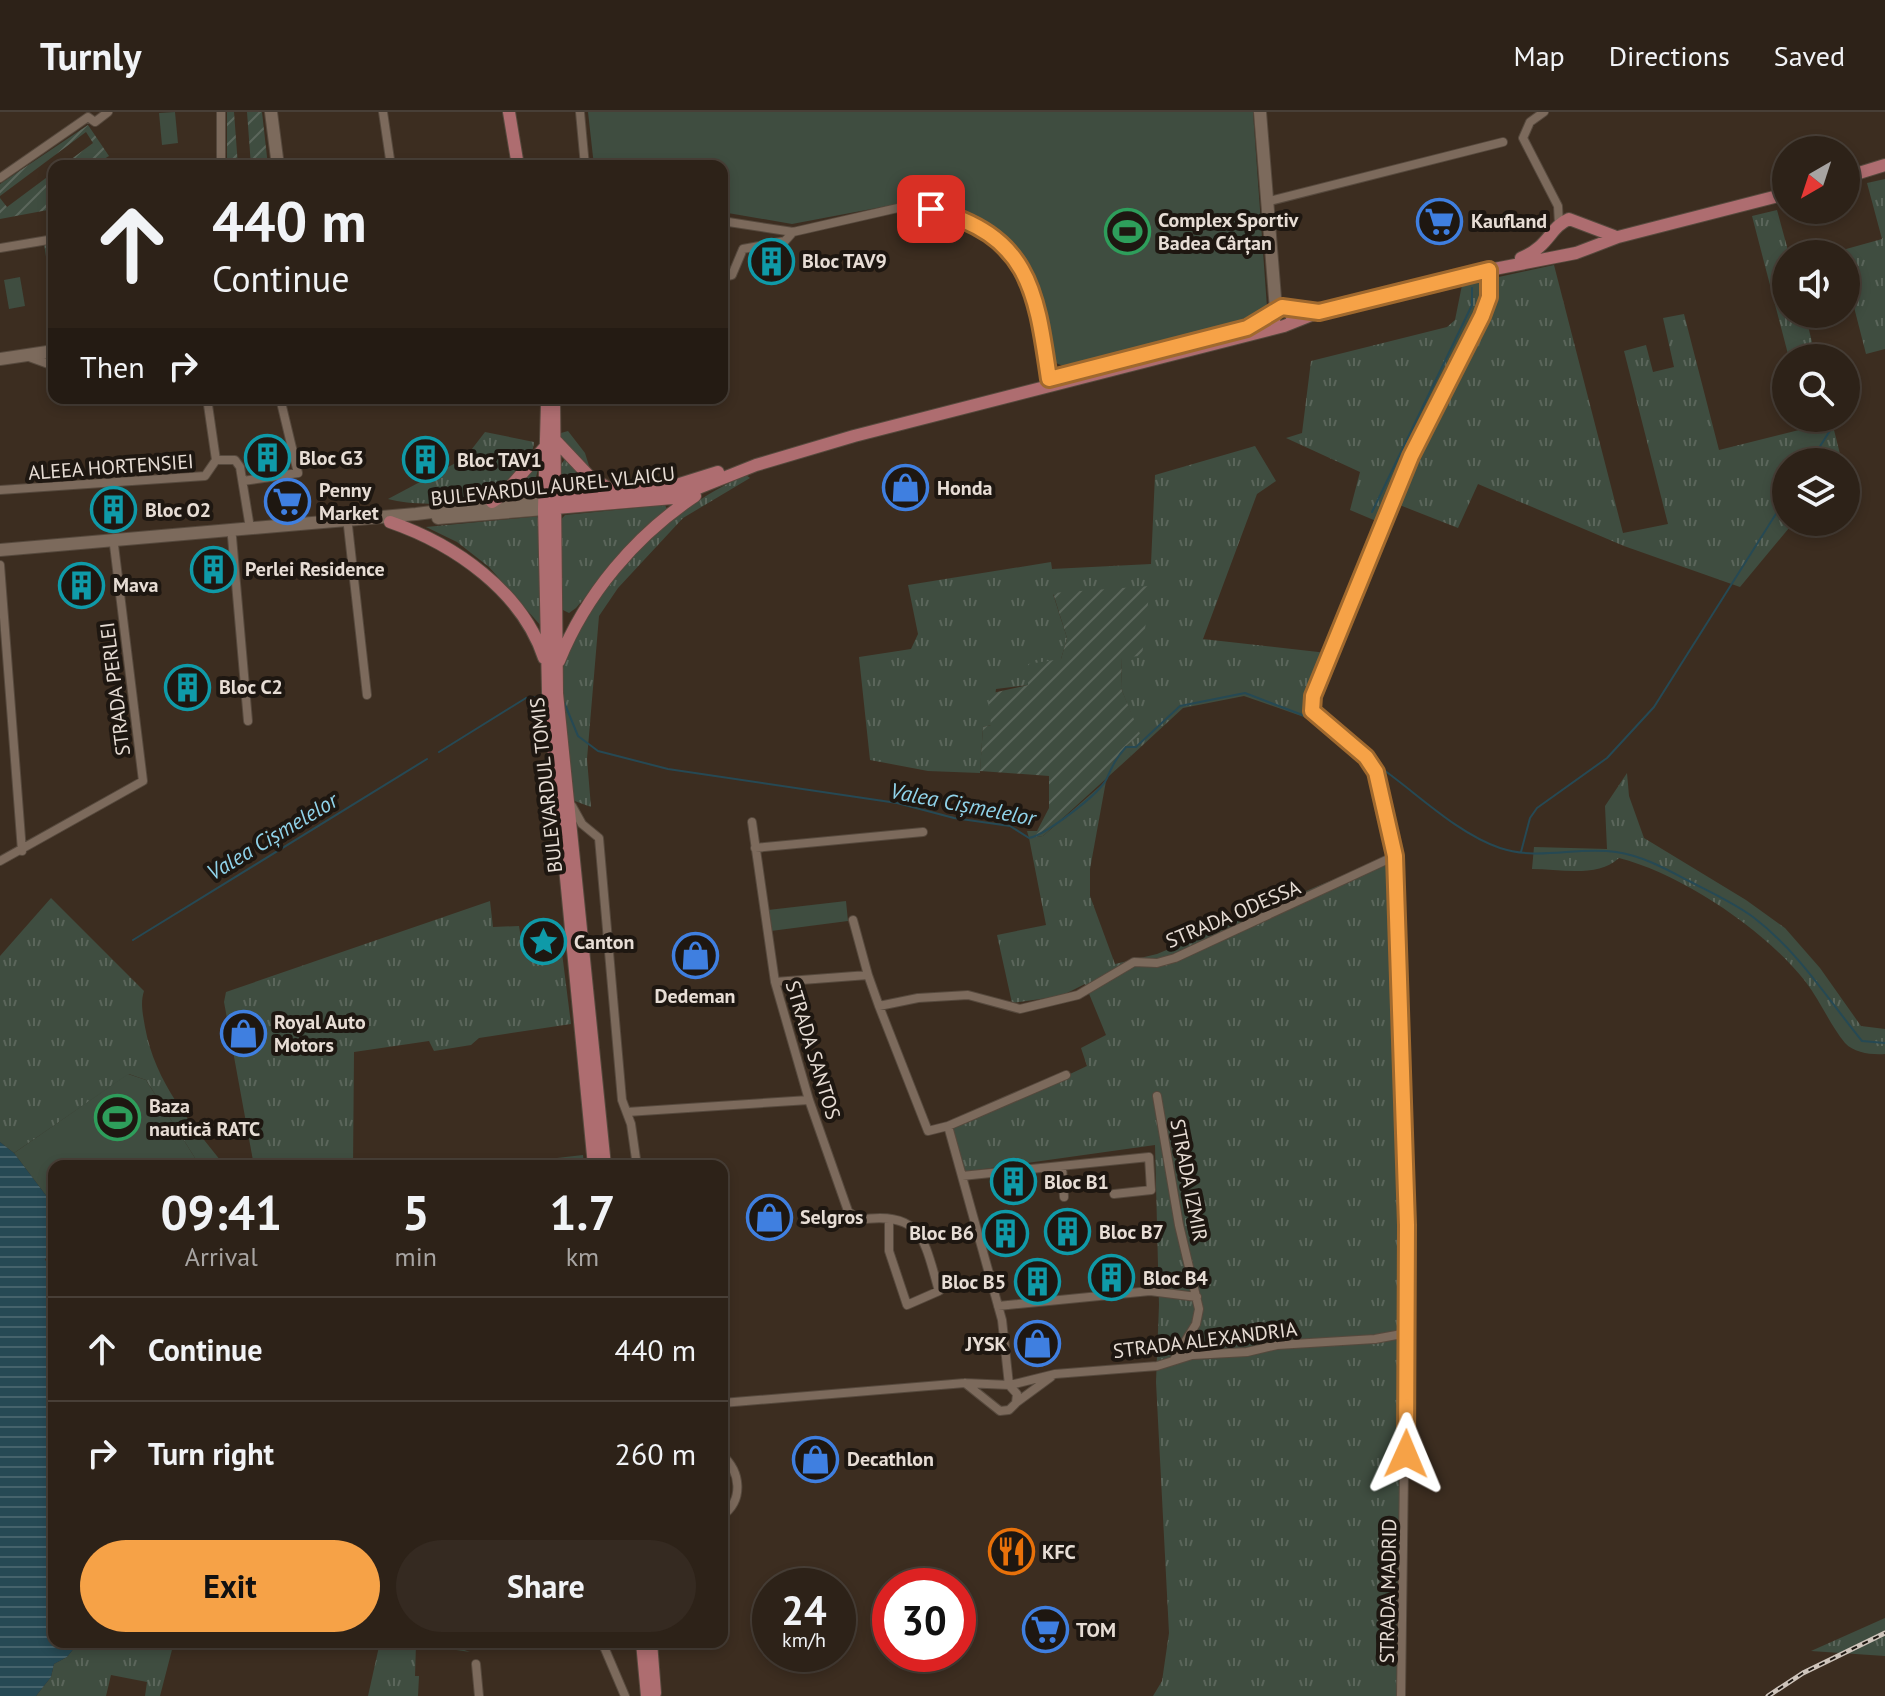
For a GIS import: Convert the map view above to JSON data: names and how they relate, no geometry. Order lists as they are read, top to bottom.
{
  "streets": {
    "main road": ["BULEVARDUL AUREL VLAICU", "BULEVARDUL TOMIS"],
    "street": [
      "ALEEA HORTENSIEI",
      "STRADA PERLEI",
      "STRADA ODESSA",
      "STRADA SANTOS",
      "STRADA IZMIR",
      "STRADA ALEXANDRIA",
      "STRADA MADRID"
    ]
  },
  "crossings": [
    ["BULEVARDUL AUREL VLAICU", "STRADA PERLEI"],
    ["BULEVARDUL AUREL VLAICU", "BULEVARDUL TOMIS"],
    ["BULEVARDUL AUREL VLAICU", "STRADA MADRID"],
    ["STRADA ODESSA", "STRADA MADRID"],
    ["STRADA IZMIR", "STRADA ALEXANDRIA"],
    ["STRADA ALEXANDRIA", "STRADA MADRID"]
  ],
  "water": ["Valea Cișmelelor"],
  "places": {
    "supermarket": ["Kaufland", "Penny Market", "TOM"],
    "sports": ["Complex Sportiv Badea Cârțan", "Baza nautică RATC"],
    "building": [
      "Bloc TAV9",
      "Bloc G3",
      "Bloc TAV1",
      "Bloc O2",
      "Perlei Residence",
      "Mava",
      "Bloc C2",
      "Bloc B1",
      "Bloc B7",
      "Bloc B6",
      "Bloc B4",
      "Bloc B5"
    ],
    "shop": [
      "Honda",
      "Dedeman",
      "Royal Auto Motors",
      "Selgros",
      "JYSK",
      "Decathlon"
    ],
    "place": ["Canton"],
    "restaurant": ["KFC"]
  },
  "north": "bottom left",
  "page": {
    "header": "Turnly",
    "nav": ["Map", "Directions", "Saved"],
    "turn": ["440 m", "Continue"],
    "then": "Then",
    "eta": [
      "09:41",
      "Arrival",
      "5",
      "min",
      "1.7",
      "km"
    ],
    "list": [
      {
        "name": "Continue",
        "value": "440 m"
      },
      {
        "name": "Turn right",
        "value": "260 m"
      }
    ],
    "buttons": ["Exit", "Share"],
    "speed": "24 km/h",
    "limit": "30"
  }
}
